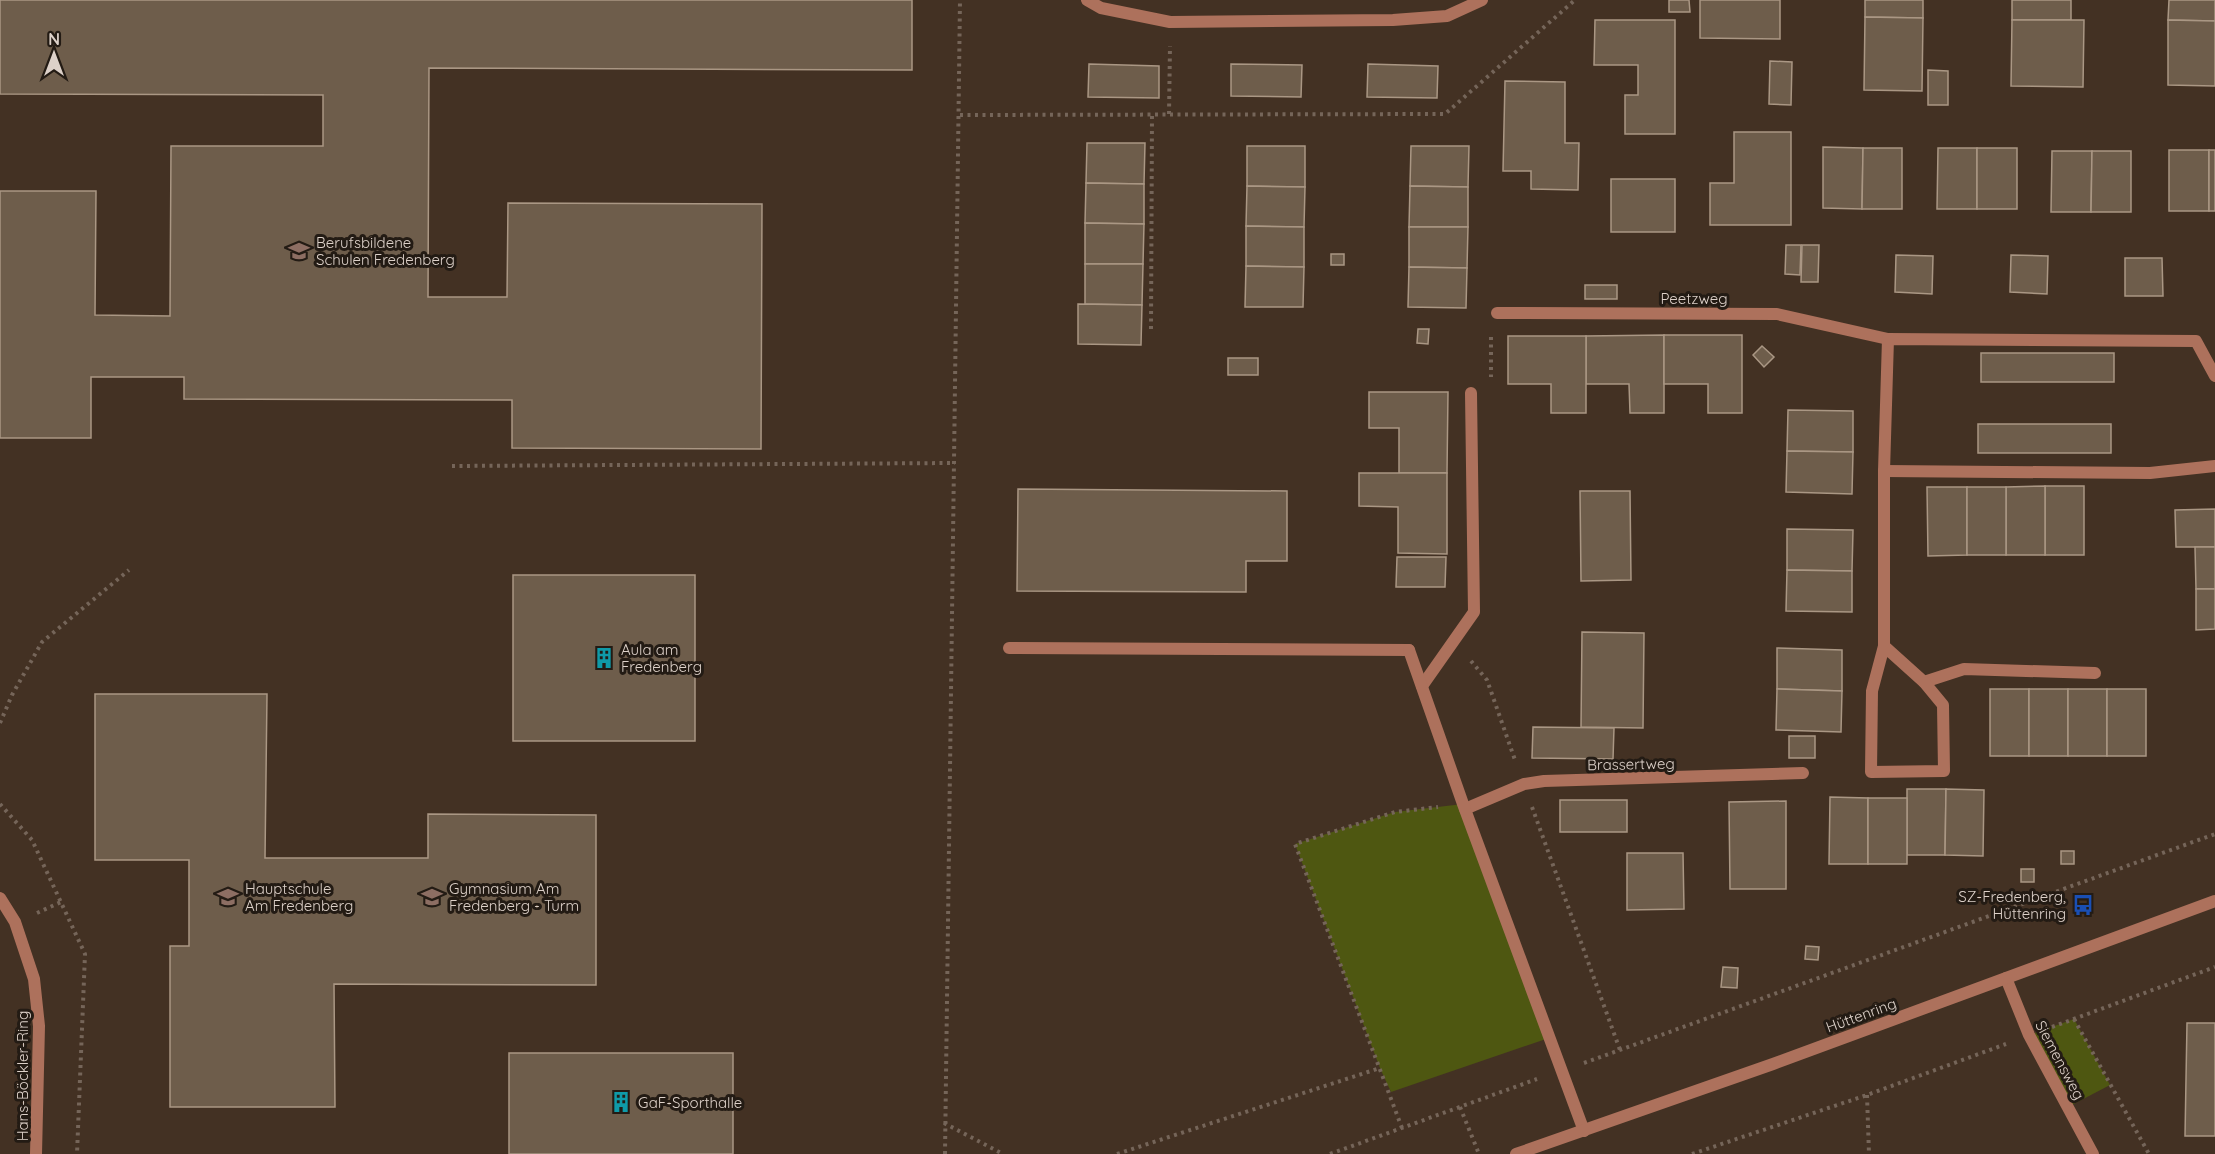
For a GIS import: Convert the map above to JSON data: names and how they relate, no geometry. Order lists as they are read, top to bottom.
{
  "streets": {
    "street": [
      "Peetzweg",
      "Brassertweg",
      "Hüttenring",
      "Siemensweg",
      "Hans-Böckler-Ring"
    ]
  },
  "crossings": [
    ["Hüttenring", "Siemensweg"]
  ],
  "places": {
    "school or university": ["Berufsbildene Schulen Fredenberg", "Hauptschule Am Fredenberg", "Gymnasium Am Fredenberg - Turm"],
    "building": ["Aula am Fredenberg", "GaF-Sporthalle"],
    "bus stop": ["SZ-Fredenberg, Hüttenring"]
  },
  "north": "top"
}
